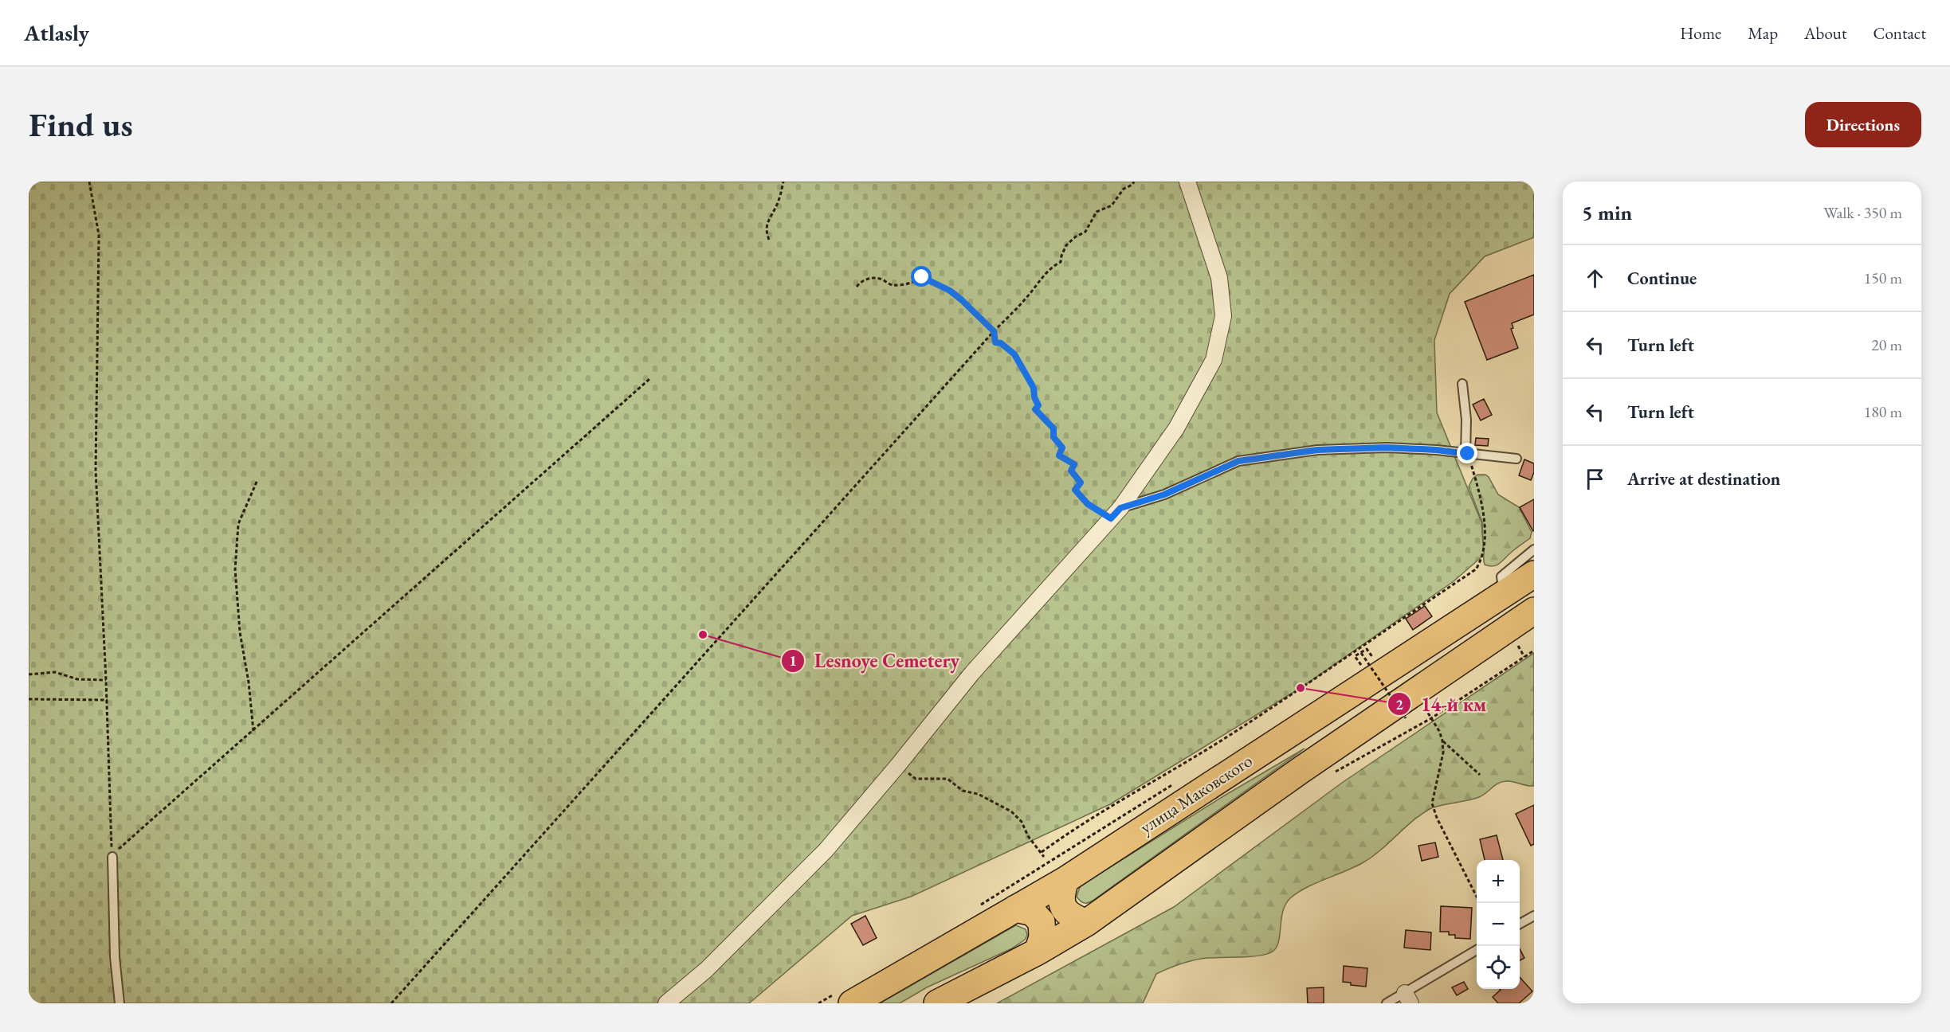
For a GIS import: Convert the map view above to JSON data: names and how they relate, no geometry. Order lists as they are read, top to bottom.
{
  "streets": {
    "highway": ["улица Маковского"]
  },
  "places": ["Lesnoye Cemetery", "14-й км"],
  "page": {
    "header": "Atlasly",
    "nav": [
      "Home",
      "Map",
      "About",
      "Contact"
    ],
    "buttons": "Directions",
    "title": "Find us",
    "heading": ["5 min", "Walk · 350 m"],
    "list": [
      ["Continue", "150 m"],
      ["Turn left", "20 m"],
      ["Turn left", "180 m"],
      "Arrive at destination"
    ],
    "map_buttons": ["+", "−"]
  }
}
